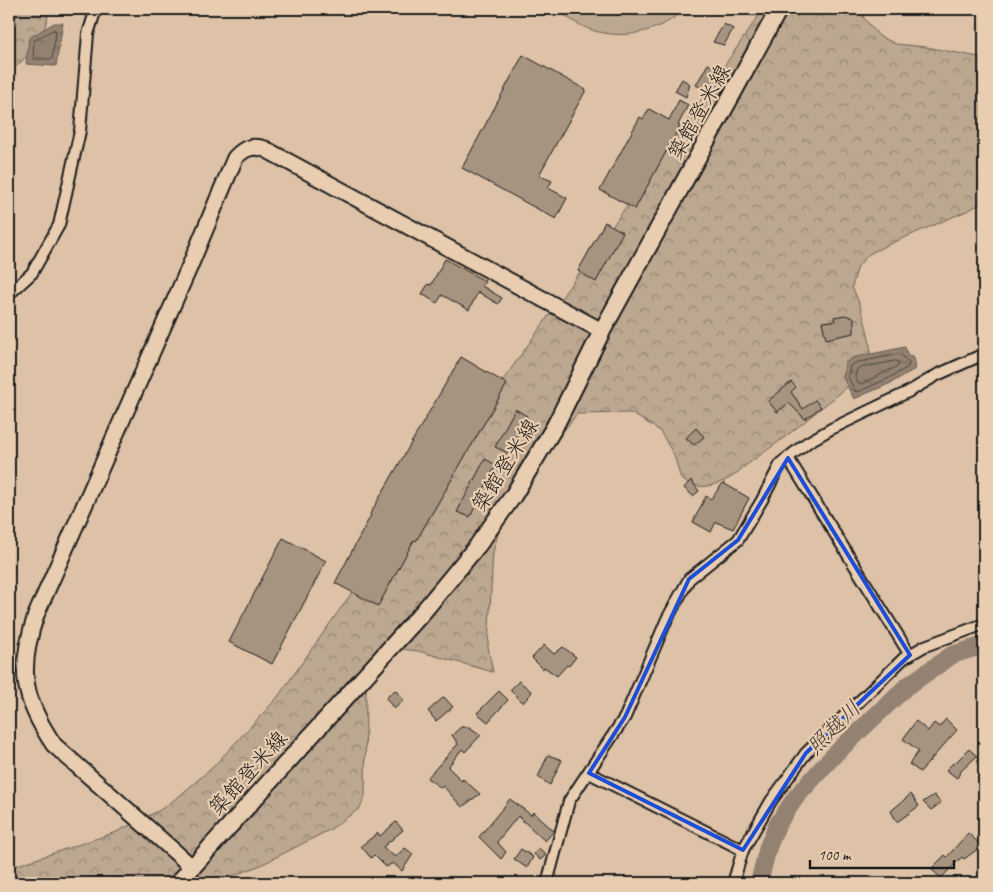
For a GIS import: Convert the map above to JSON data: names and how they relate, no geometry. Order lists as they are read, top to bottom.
{
  "streets": {
    "main road": ["築館登米線"]
  },
  "water": ["照越川"],
  "scale_bar": "100 m"
}
